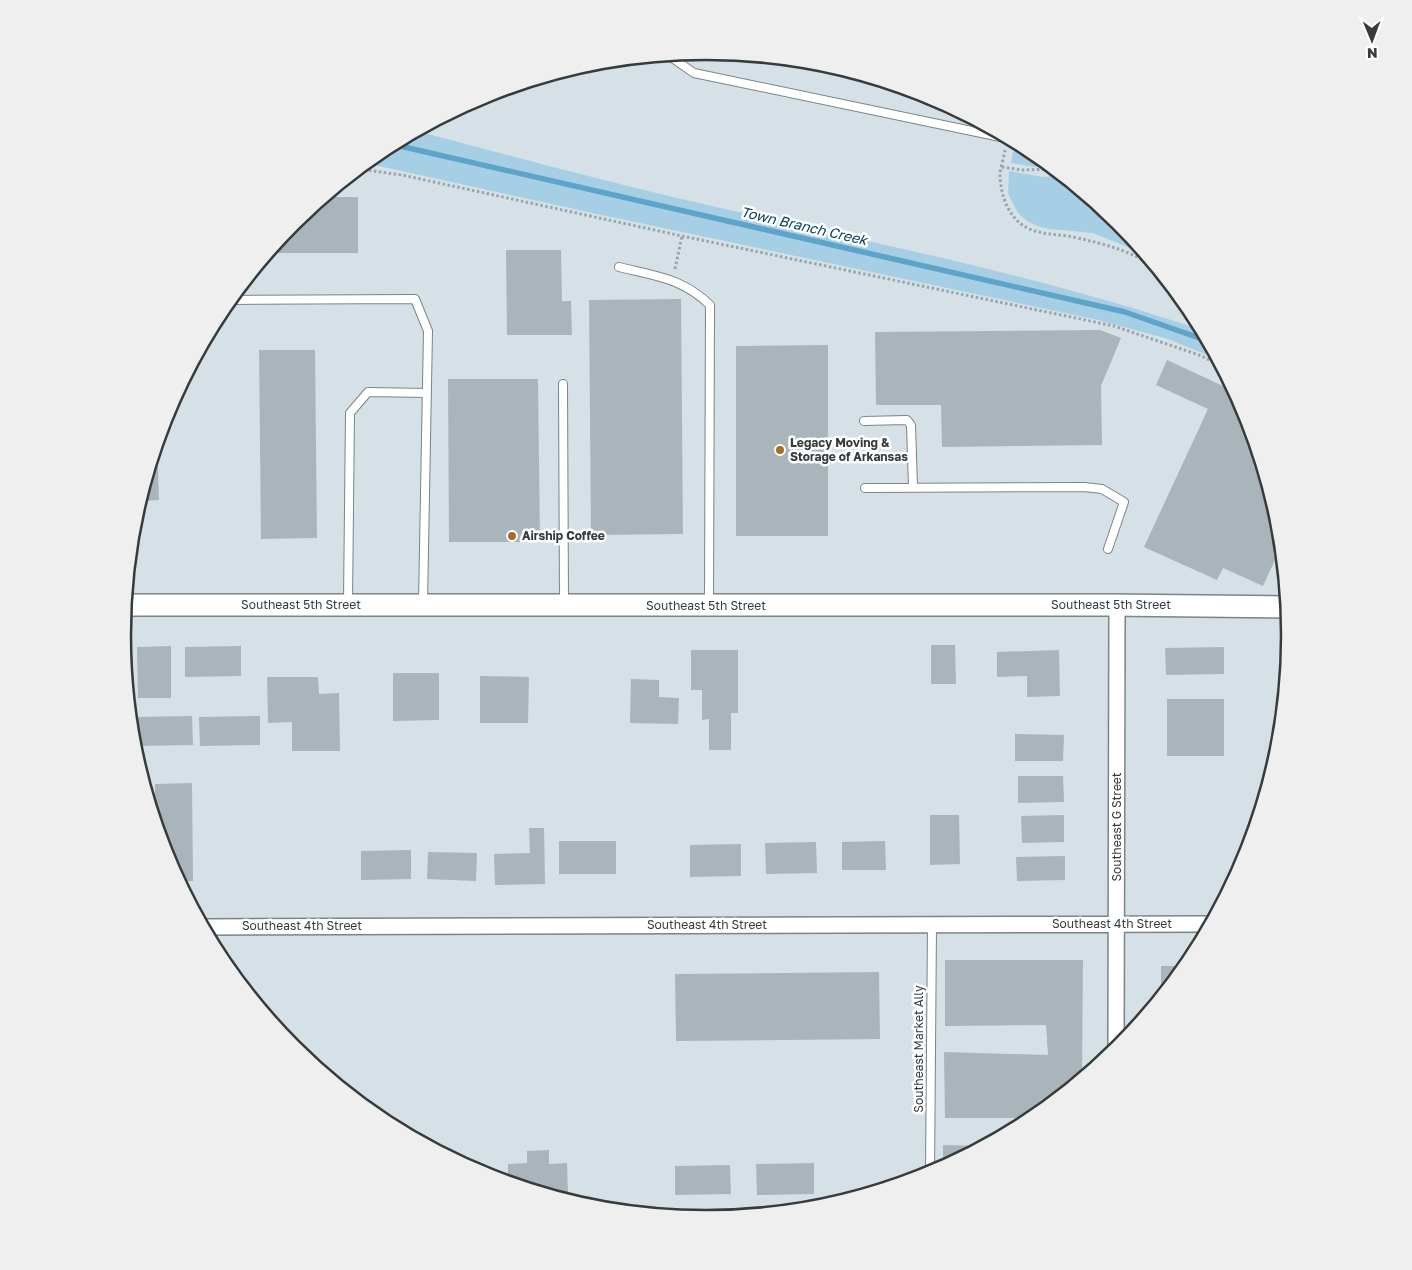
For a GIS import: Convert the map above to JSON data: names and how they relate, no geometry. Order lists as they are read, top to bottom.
{
  "streets": {
    "street": ["Southeast 5th Street", "Southeast G Street", "Southeast 4th Street"],
    "lane": ["Southeast Market Ally"]
  },
  "crossings": [
    ["Southeast 5th Street", "Southeast G Street"],
    ["Southeast G Street", "Southeast 4th Street"],
    ["Southeast 4th Street", "Southeast Market Ally"]
  ],
  "water": ["Town Branch Creek"],
  "places": ["Legacy Moving & Storage of Arkansas", "Airship Coffee"],
  "north": "bottom"
}
